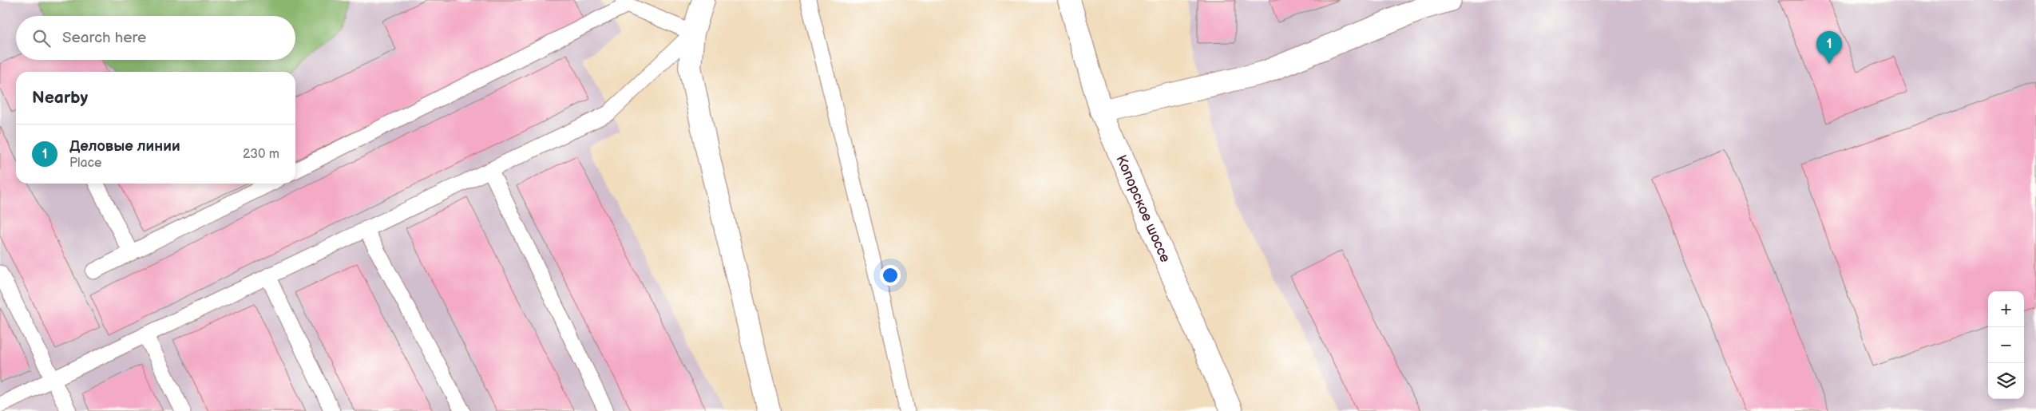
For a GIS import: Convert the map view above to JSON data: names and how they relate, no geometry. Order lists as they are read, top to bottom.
{
  "streets": {
    "street": ["Копорское шоссе"]
  },
  "page": {
    "search": "Search here",
    "pins": "1",
    "heading": "Nearby",
    "list": [
      {
        "mark": "1",
        "name": "Деловые линии",
        "note": "Place",
        "value": "230 m"
      }
    ],
    "map_buttons": ["+", "−"]
  }
}
